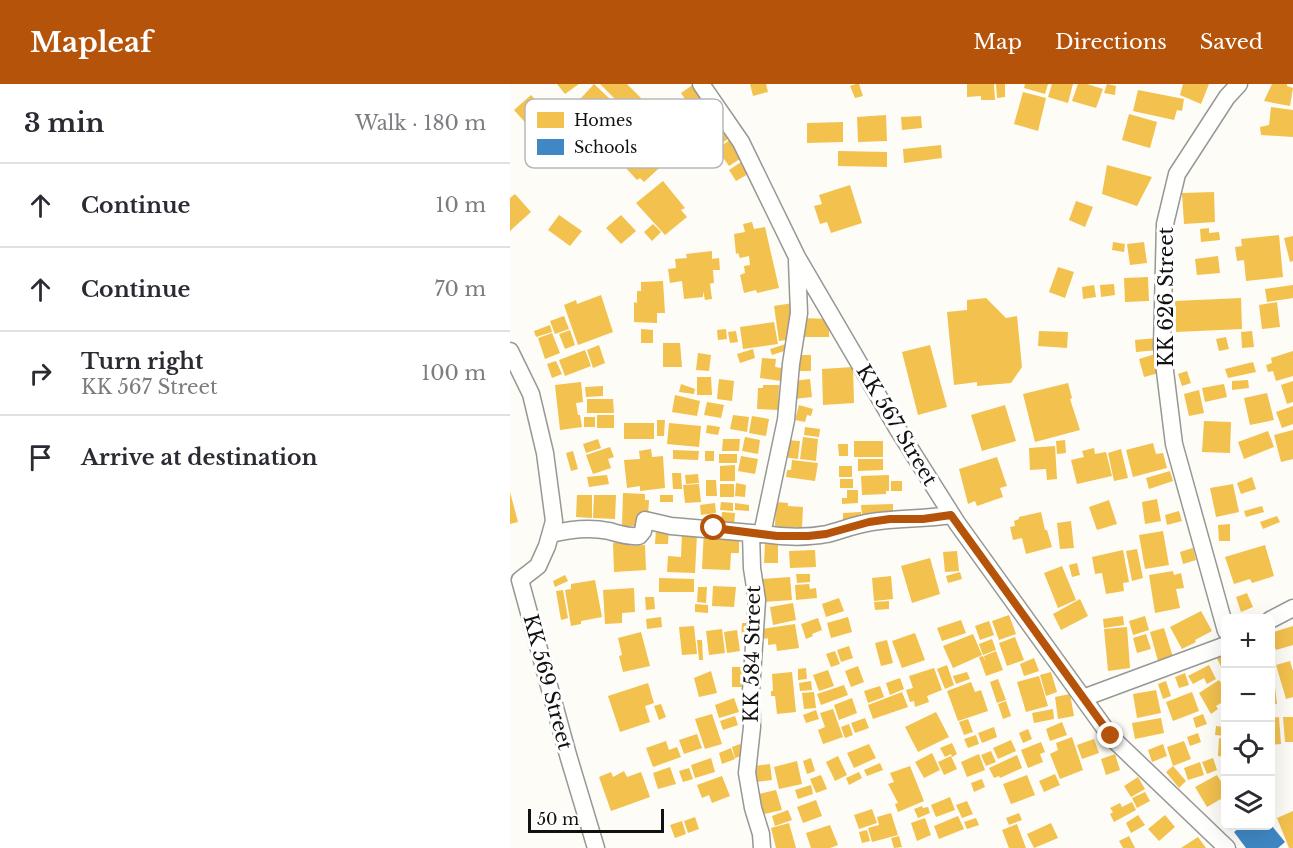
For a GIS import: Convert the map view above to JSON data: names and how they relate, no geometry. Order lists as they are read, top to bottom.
{
  "streets": {
    "street": [
      "KK 626 Street",
      "KK 567 Street",
      "KK 584 Street",
      "KK 569 Street"
    ]
  },
  "crossings": [
    ["KK 567 Street", "KK 584 Street"]
  ],
  "legend": ["Homes", "Schools"],
  "scale_bar": "50 m",
  "page": {
    "header": "Mapleaf",
    "nav": ["Map", "Directions", "Saved"],
    "heading": ["3 min", "Walk · 180 m"],
    "list": [
      ["Continue", "10 m"],
      ["Continue", "70 m"],
      ["Turn right", "KK 567 Street", "100 m"],
      "Arrive at destination"
    ],
    "map_buttons": ["+", "−"],
    "scale": "50 m"
  }
}
